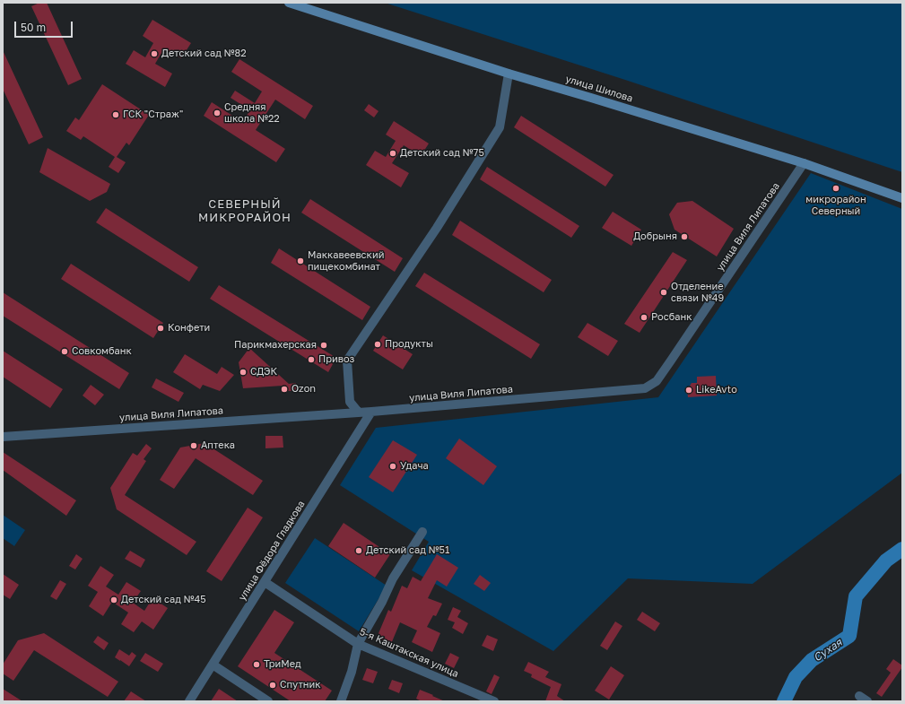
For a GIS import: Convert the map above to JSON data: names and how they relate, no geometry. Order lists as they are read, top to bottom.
{
  "streets": {
    "main road": ["улица Шилова"],
    "street": ["улица Виля Липатова", "улица Фёдора Гладкова", "5-я Каштакская улица"]
  },
  "crossings": [
    ["улица Шилова", "улица Виля Липатова"],
    ["улица Виля Липатова", "улица Фёдора Гладкова"],
    ["улица Фёдора Гладкова", "5-я Каштакская улица"]
  ],
  "districts": ["СЕВЕРНЫЙ МИКРОРАЙОН"],
  "water": ["Сухая"],
  "places": [
    "Детский сад №82",
    "Средняя школа №22",
    "ГСК \"Страж\"",
    "Детский сад №75",
    "микрорайон Северный",
    "Добрыня",
    "Маккавеевский пищекомбинат",
    "Отделение связи №49",
    "Росбанк",
    "Конфети",
    "Продукты",
    "Парикмахерская",
    "Совкомбанк",
    "Привоз",
    "СДЭК",
    "Ozon",
    "LikeAvto",
    "Аптека",
    "Удача",
    "Детский сад №51",
    "Детский сад №45",
    "ТриМед",
    "Спутник"
  ],
  "scale_bar": "50 m"
}
